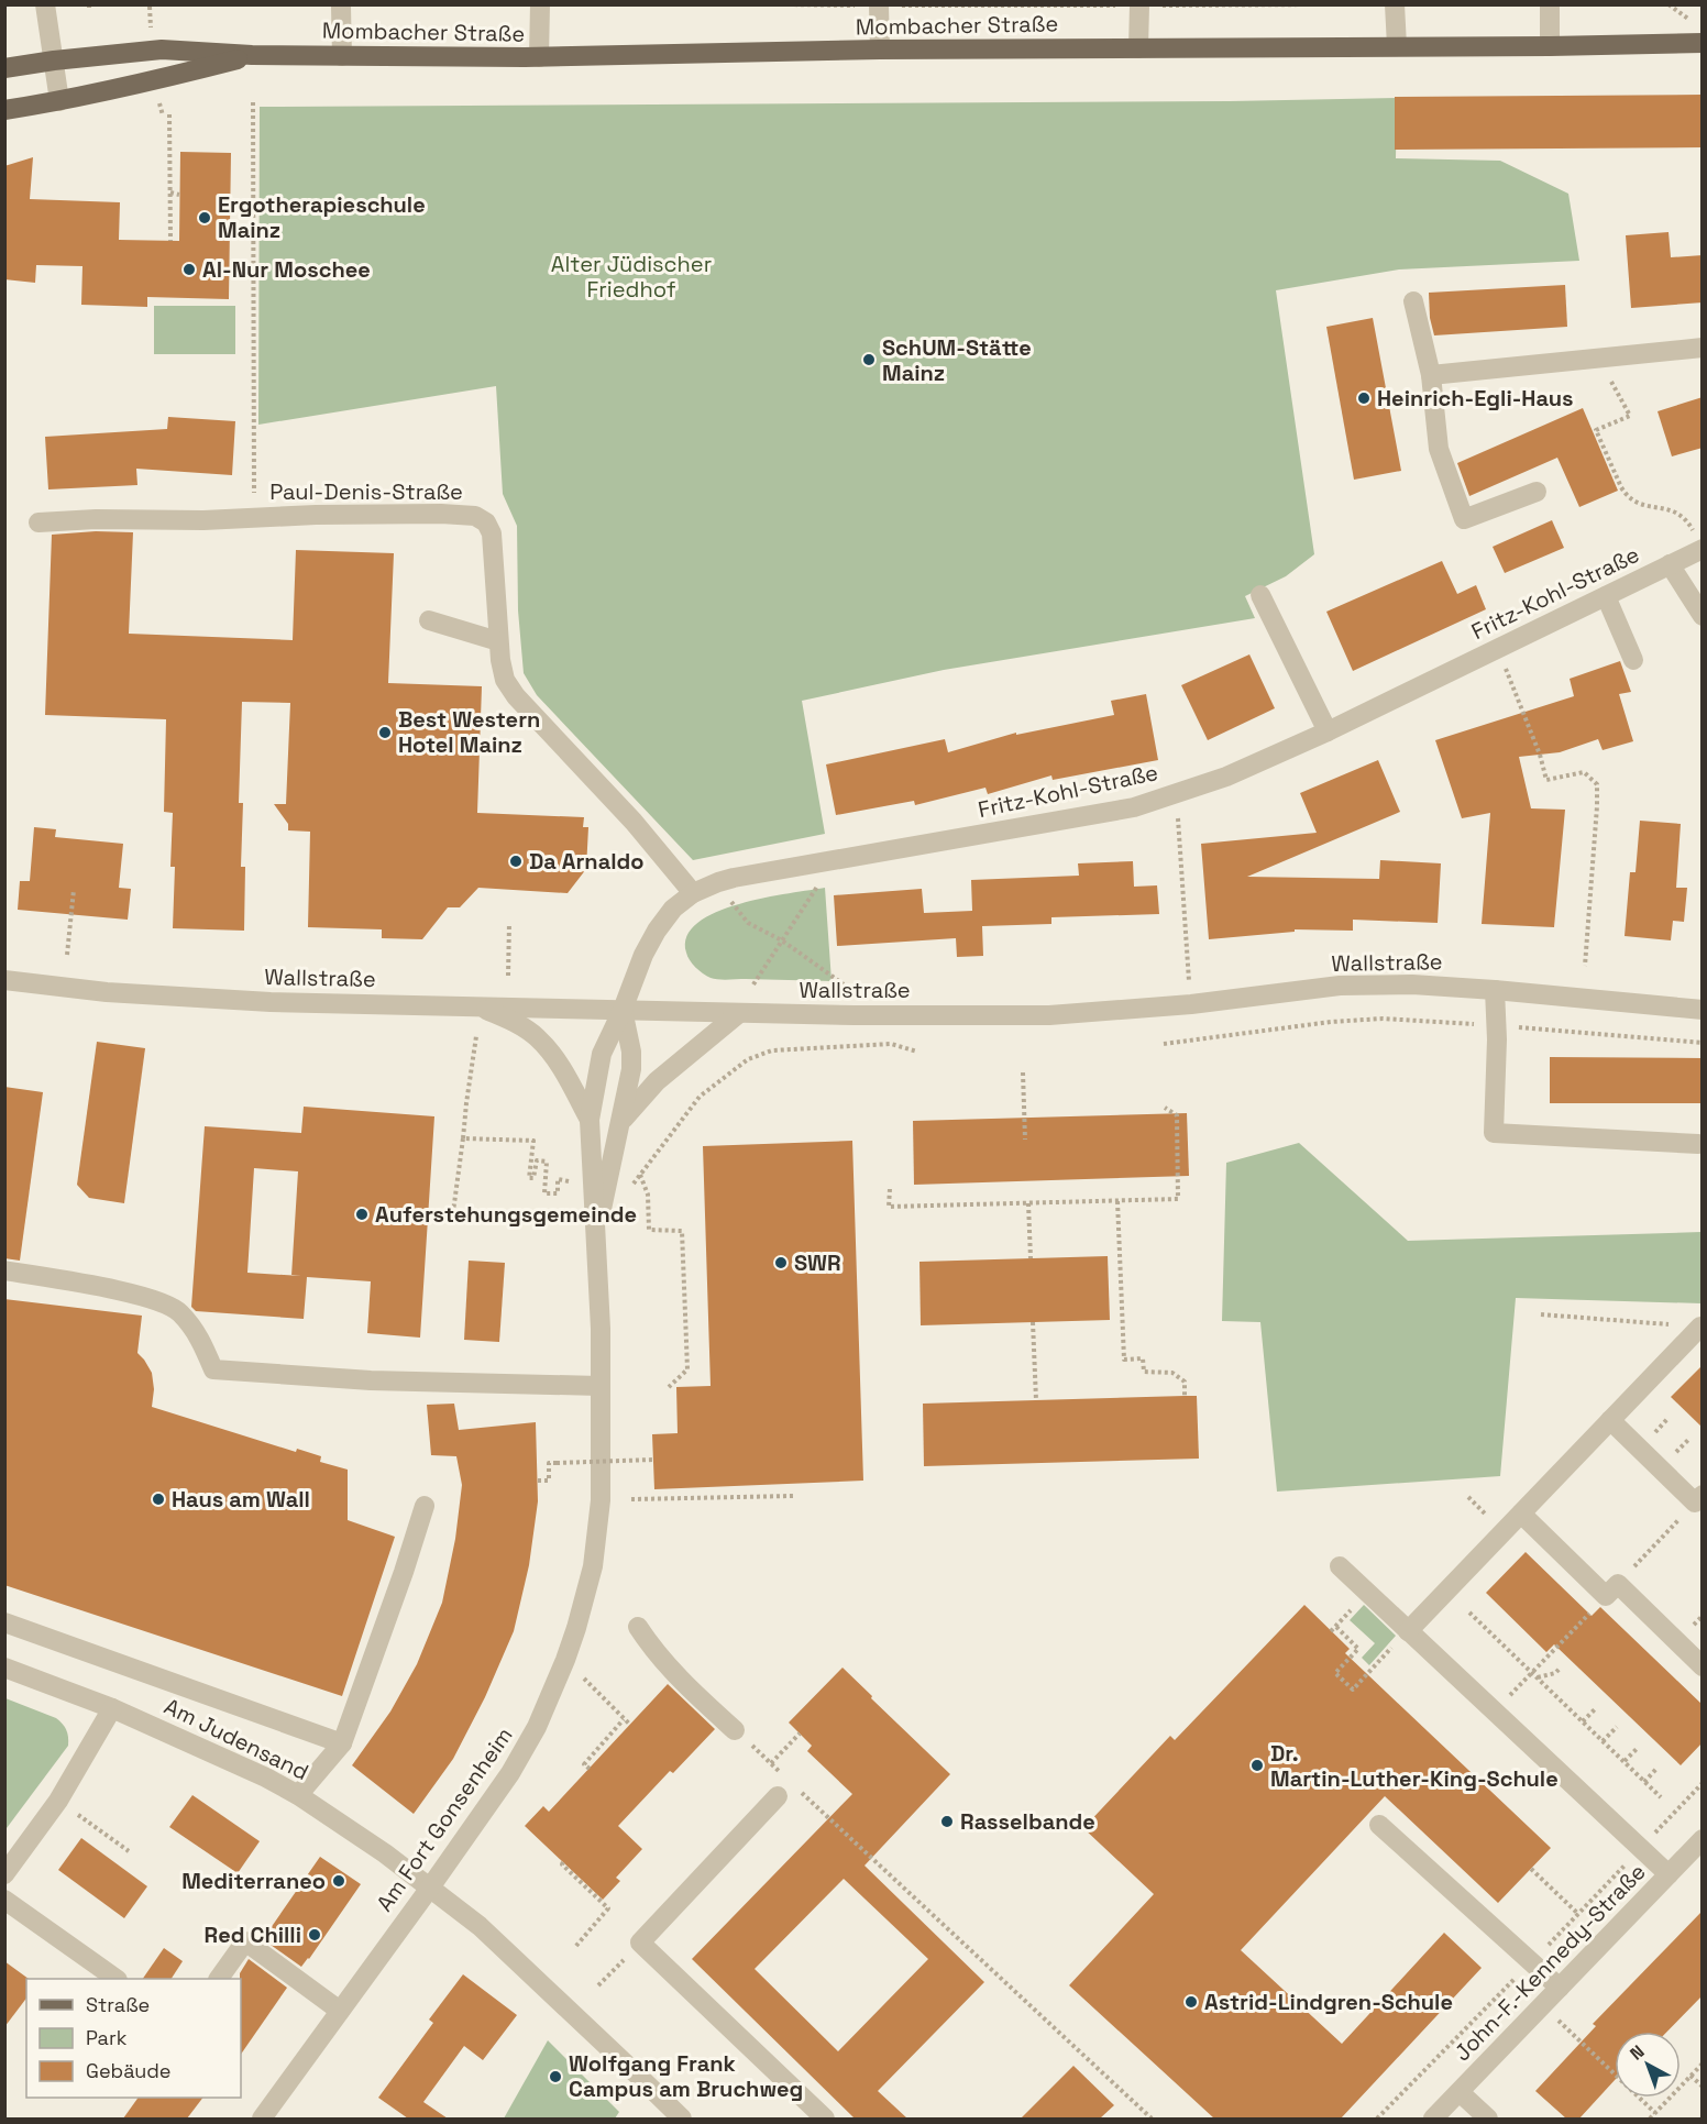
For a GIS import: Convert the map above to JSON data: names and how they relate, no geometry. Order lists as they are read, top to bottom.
{
  "streets": {
    "main road": ["Mombacher Straße"],
    "street": [
      "Paul-Denis-Straße",
      "Fritz-Kohl-Straße",
      "Wallstraße",
      "Am Judensand",
      "Am Fort Gonsenheim",
      "John-F.-Kennedy-Straße"
    ]
  },
  "crossings": [
    ["Paul-Denis-Straße", "Fritz-Kohl-Straße"],
    ["Fritz-Kohl-Straße", "Wallstraße"],
    ["Fritz-Kohl-Straße", "Am Fort Gonsenheim"],
    ["Wallstraße", "Am Fort Gonsenheim"],
    ["Am Judensand", "Am Fort Gonsenheim"]
  ],
  "parks": ["Alter Jüdischer Friedhof"],
  "places": [
    "Ergotherapieschule Mainz",
    "Al-Nur Moschee",
    "SchUM-Stätte Mainz",
    "Heinrich-Egli-Haus",
    "Best Western Hotel Mainz",
    "Da Arnaldo",
    "Auferstehungsgemeinde",
    "SWR",
    "Haus am Wall",
    "Dr. Martin-Luther-King-Schule",
    "Rasselbande",
    "Mediterraneo",
    "Red Chilli",
    "Astrid-Lindgren-Schule",
    "Wolfgang Frank Campus am Bruchweg"
  ],
  "legend": ["Straße", "Park", "Gebäude"],
  "north": "top left"
}
